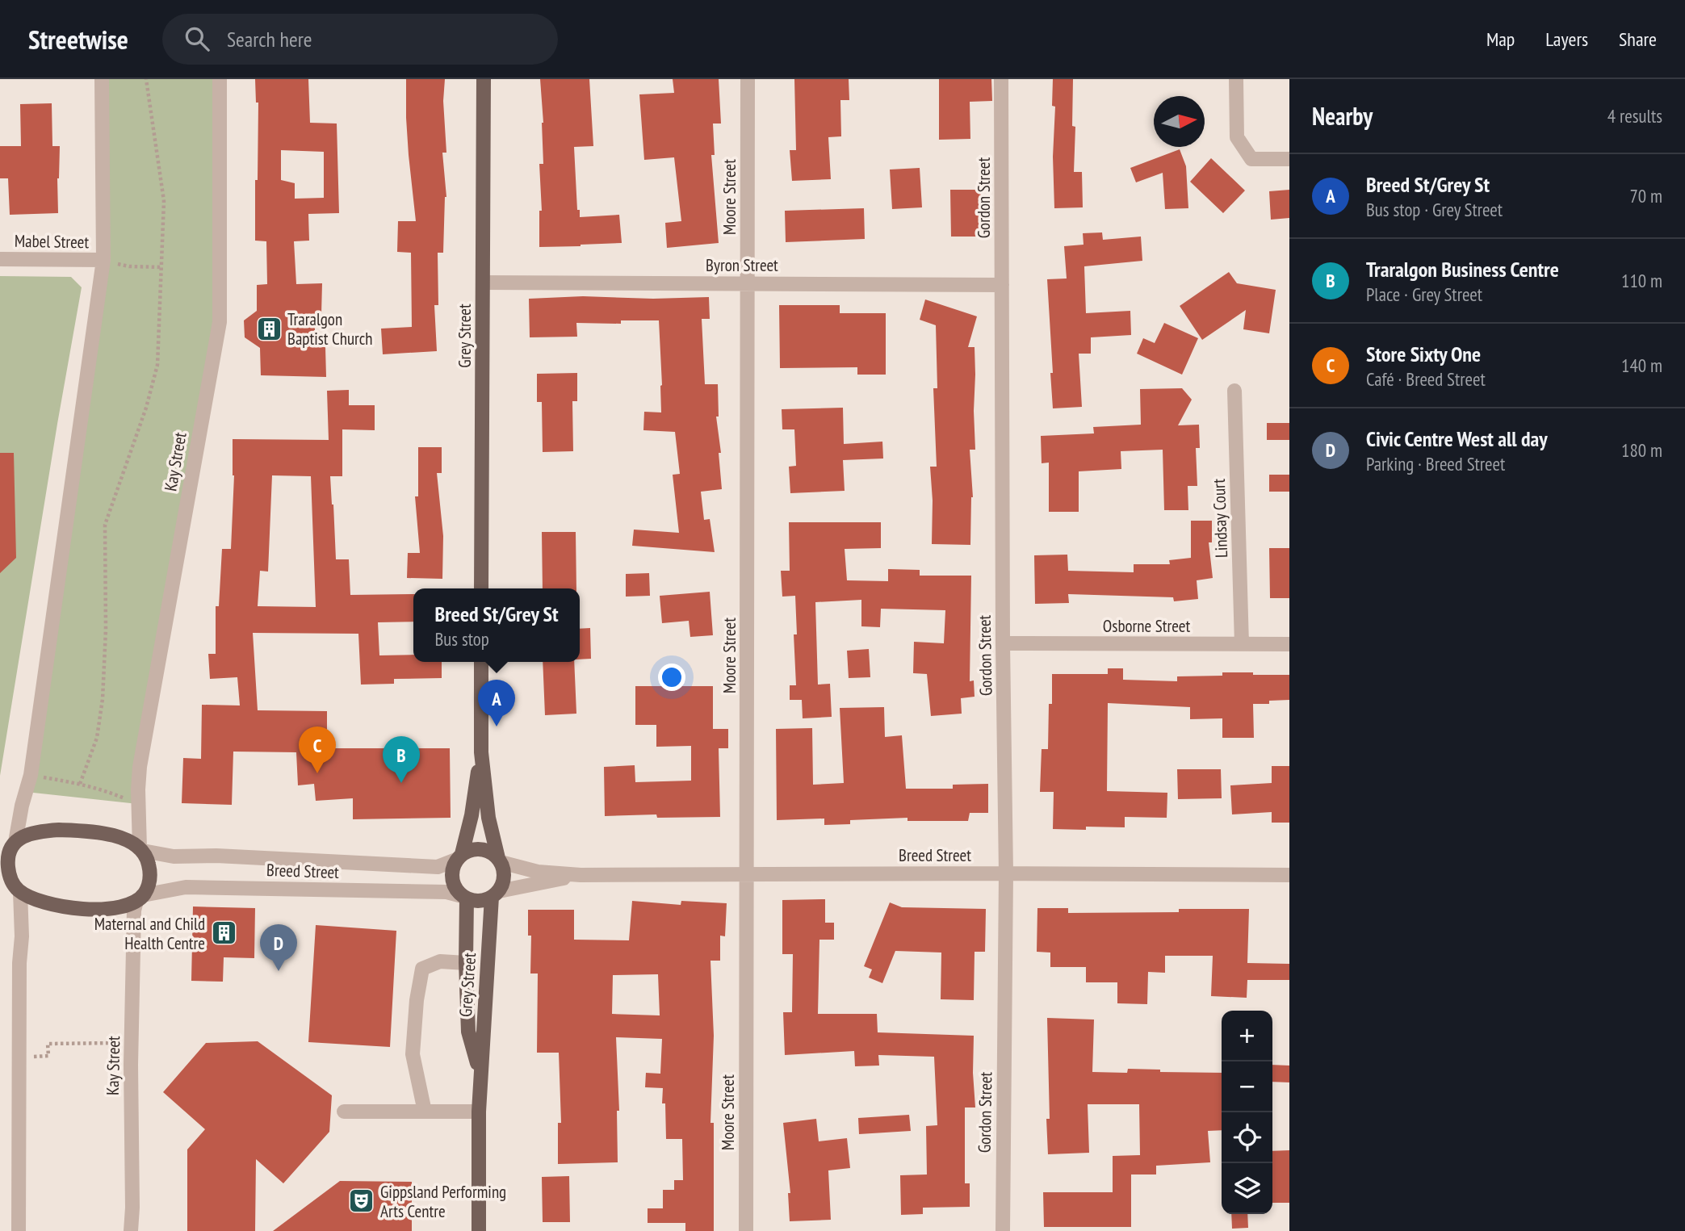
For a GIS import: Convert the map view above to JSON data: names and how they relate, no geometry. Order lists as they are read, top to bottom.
{
  "streets": {
    "main road": ["Grey Street"],
    "street": [
      "Moore Street",
      "Gordon Street",
      "Mabel Street",
      "Byron Street",
      "Kay Street",
      "Lindsay Court",
      "Osborne Street",
      "Breed Street"
    ]
  },
  "crossings": [
    ["Moore Street", "Byron Street"],
    ["Moore Street", "Breed Street"],
    ["Gordon Street", "Byron Street"],
    ["Gordon Street", "Osborne Street"],
    ["Gordon Street", "Breed Street"],
    ["Byron Street", "Grey Street"],
    ["Grey Street", "Breed Street"],
    ["Kay Street", "Breed Street"],
    ["Lindsay Court", "Osborne Street"]
  ],
  "places": {
    "building": ["Traralgon Baptist Church", "Maternal and Child Health Centre"],
    "theatre": ["Gippsland Performing Arts Centre"]
  },
  "north": "right",
  "page": {
    "header": "Streetwise",
    "search": "Search here",
    "nav": ["Map", "Layers", "Share"],
    "heading": ["Nearby", "4 results"],
    "list": [
      {
        "mark": "A",
        "name": "Breed St/Grey St",
        "note": "Bus stop · Grey Street",
        "value": "70 m"
      },
      {
        "mark": "B",
        "name": "Traralgon Business Centre",
        "note": "Place · Grey Street",
        "value": "110 m"
      },
      {
        "mark": "C",
        "name": "Store Sixty One",
        "note": "Café · Breed Street",
        "value": "140 m"
      },
      {
        "mark": "D",
        "name": "Civic Centre West all day",
        "note": "Parking · Breed Street",
        "value": "180 m"
      }
    ],
    "popup": ["Breed St/Grey St", "Bus stop"],
    "pins": [
      "A",
      "C",
      "B",
      "D"
    ],
    "map_buttons": ["+", "−"]
  }
}
